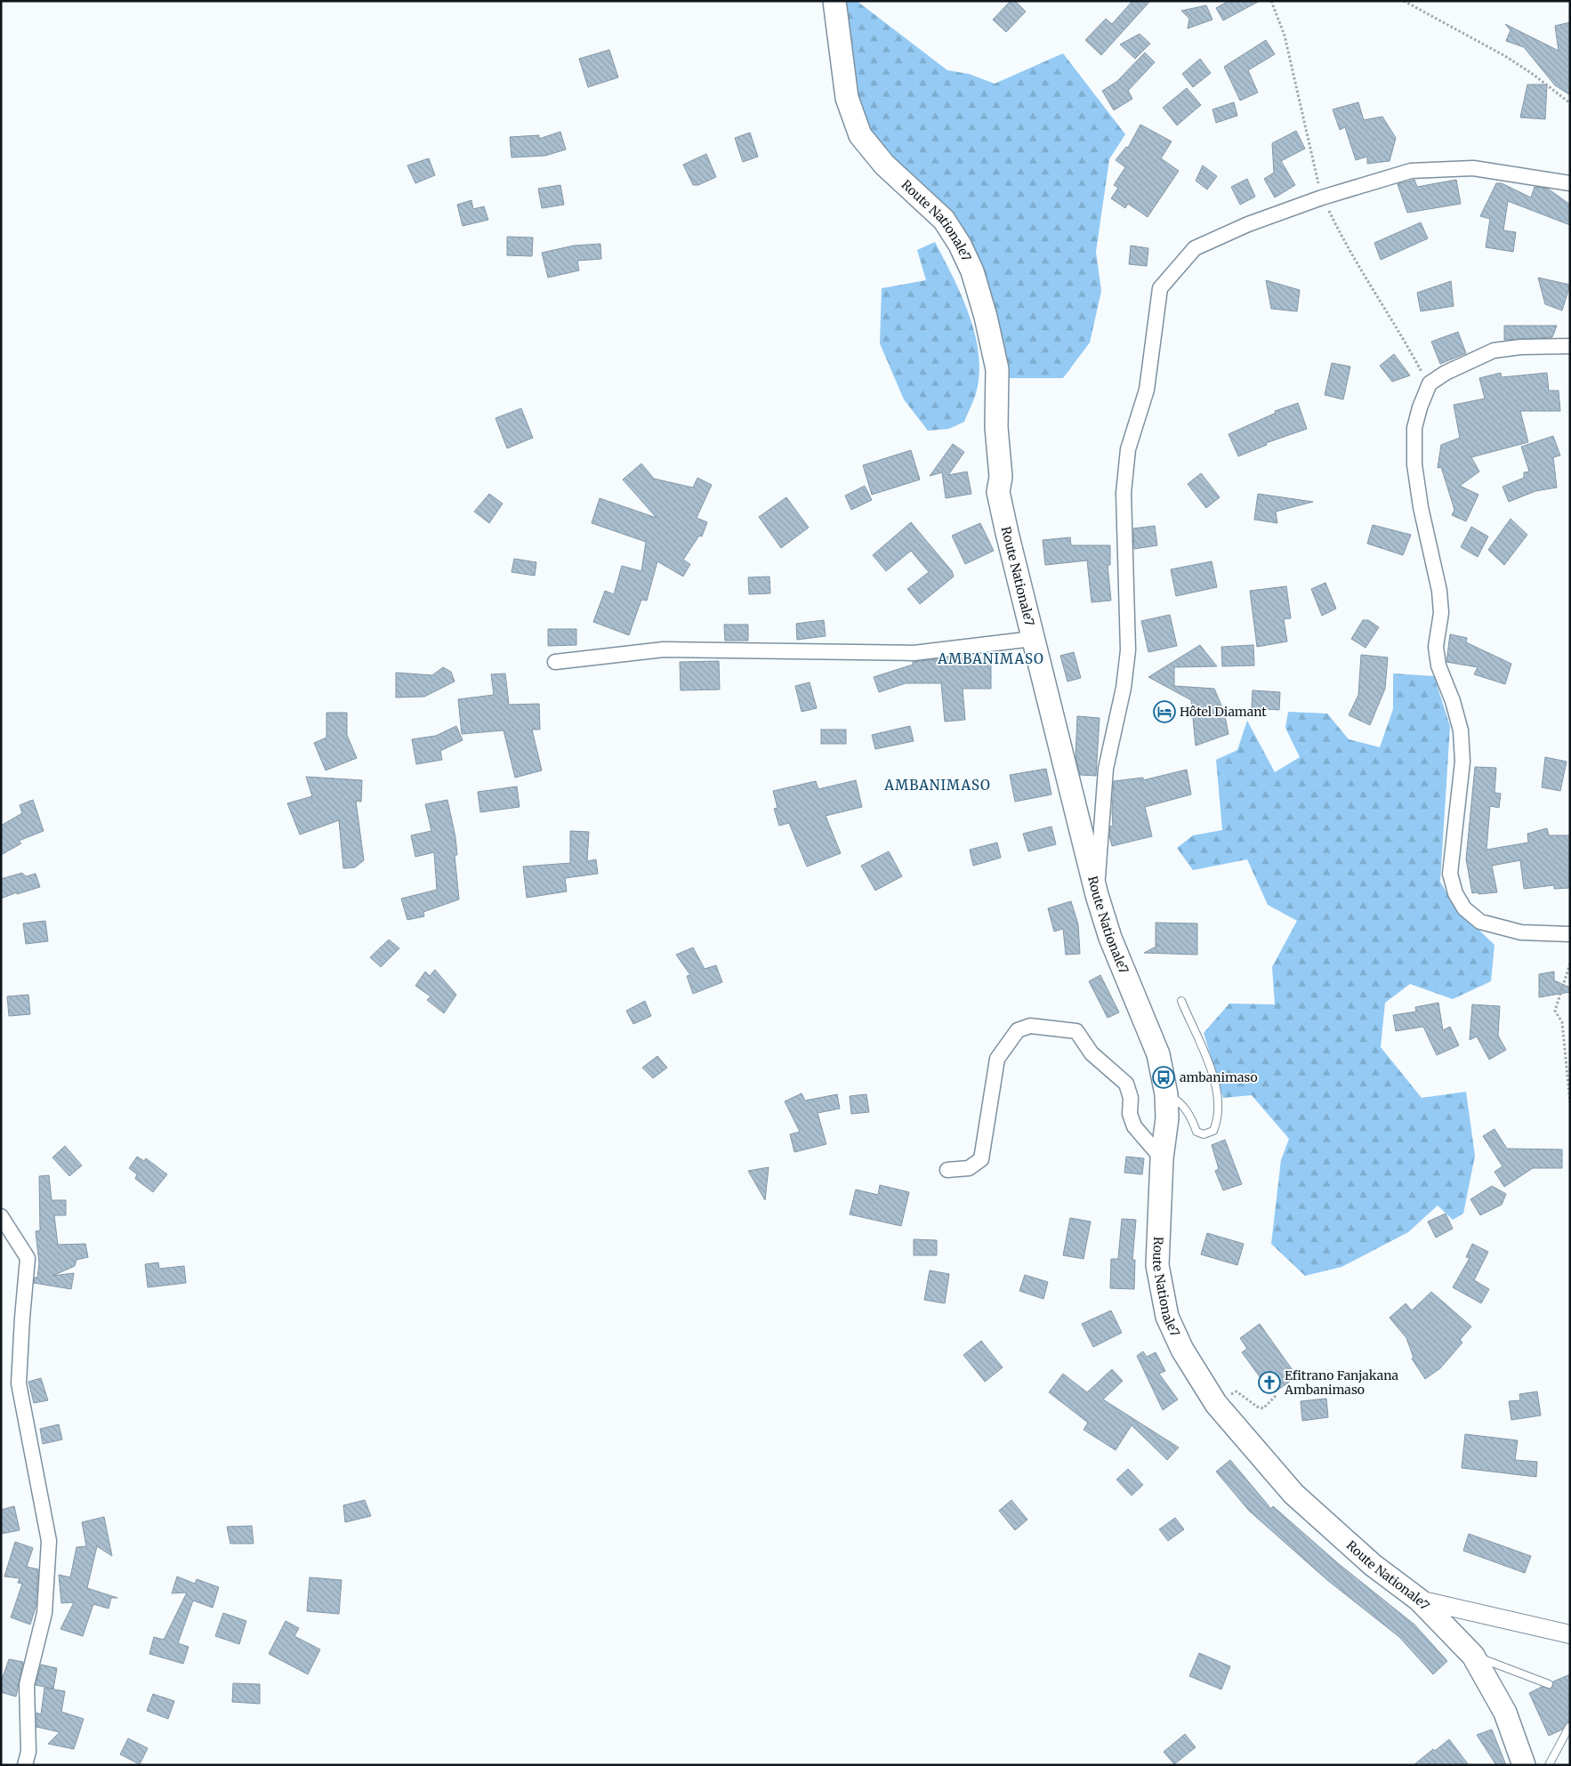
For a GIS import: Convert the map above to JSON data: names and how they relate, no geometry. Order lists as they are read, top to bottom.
{
  "streets": {
    "main road": ["Route Nationale7"]
  },
  "districts": ["AMBANIMASO", "AMBANIMASO"],
  "places": {
    "hotel": ["Hôtel Diamant"],
    "bus stop": ["ambanimaso"],
    "church": ["Efitrano Fanjakana Ambanimaso"]
  }
}
